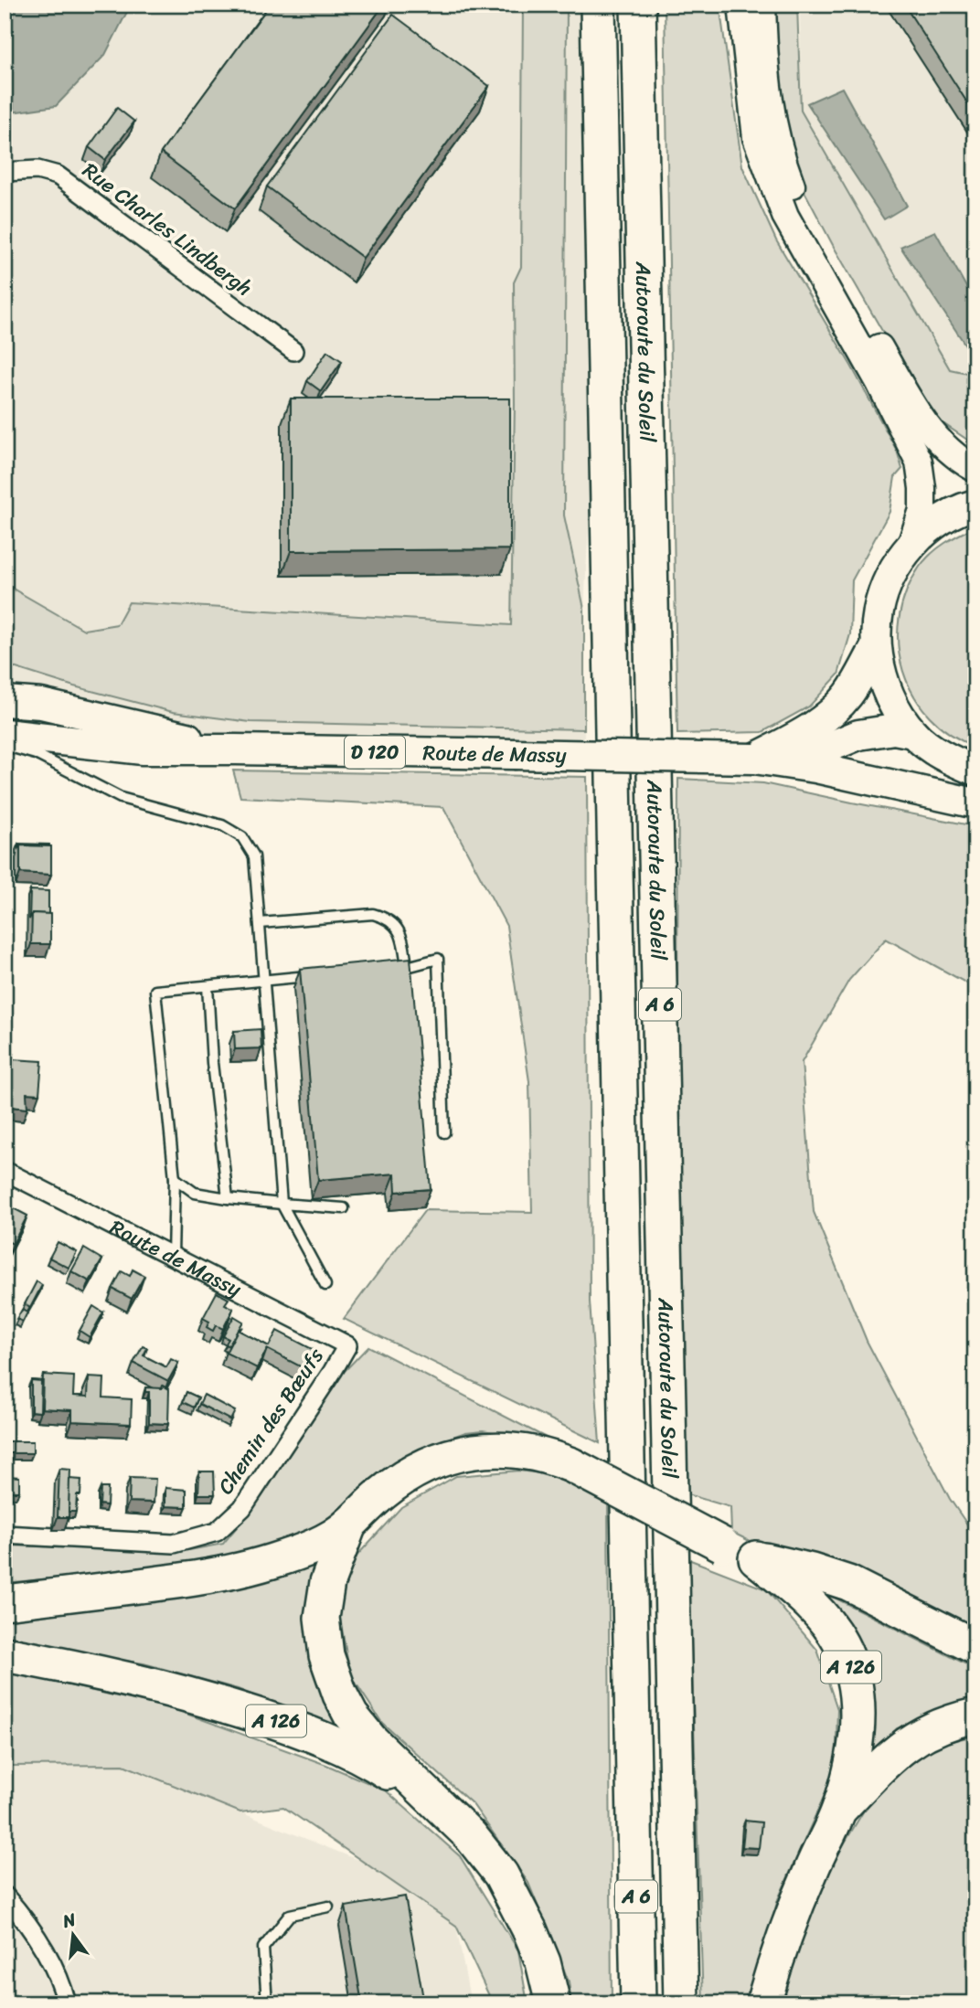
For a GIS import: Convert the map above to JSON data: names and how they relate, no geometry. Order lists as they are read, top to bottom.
{
  "streets": {
    "highway": ["Autoroute du Soleil", "A 6", "A 126"],
    "main road": ["D 120", "Route de Massy"],
    "street": ["Rue Charles Lindbergh", "Chemin des Bœufs"]
  },
  "crossings": [
    ["D 120", "Route de Massy"],
    ["Route de Massy", "Chemin des Bœufs"]
  ],
  "north": "top"
}
